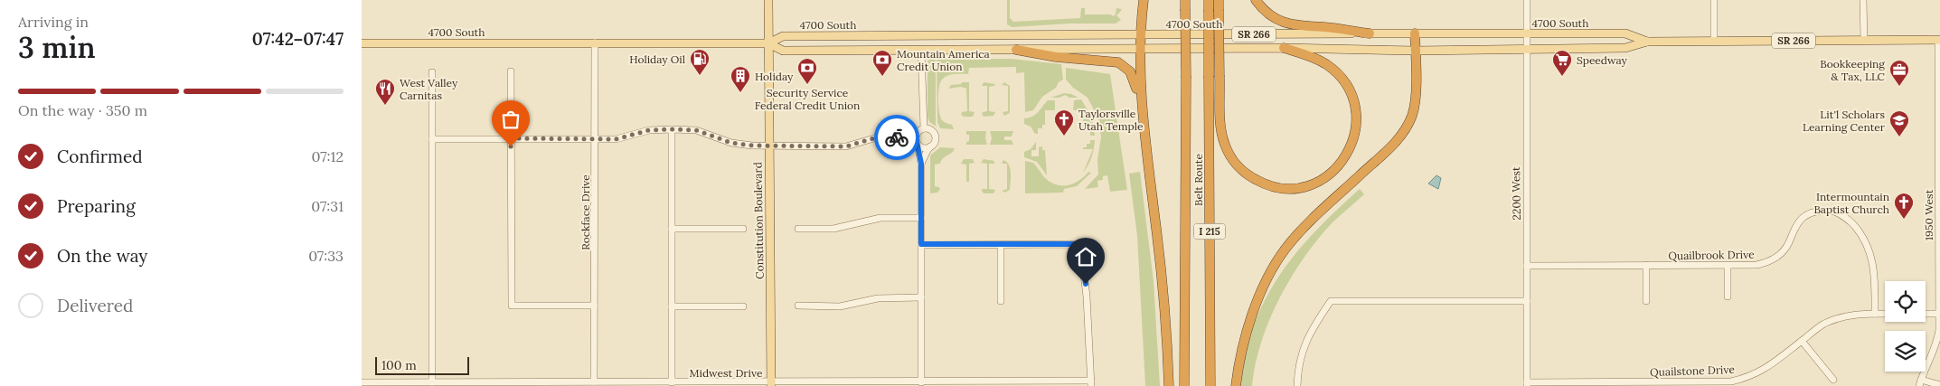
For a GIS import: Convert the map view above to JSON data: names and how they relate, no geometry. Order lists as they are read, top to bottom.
{
  "streets": {
    "highway": ["Belt Route", "I 215"],
    "main road": ["4700 South", "SR 266", "Constitution Boulevard"],
    "street": [
      "2200 West",
      "Rockface Drive",
      "1950 West",
      "Quailbrook Drive",
      "Quailstone Drive",
      "Midwest Drive"
    ]
  },
  "crossings": [
    ["4700 South", "2200 West"],
    ["4700 South", "Rockface Drive"],
    ["4700 South", "1950 West"],
    ["4700 South", "Constitution Boulevard"],
    ["2200 West", "Quailbrook Drive"],
    ["2200 West", "Quailstone Drive"],
    ["Rockface Drive", "Midwest Drive"],
    ["Constitution Boulevard", "Midwest Drive"],
    ["Quailbrook Drive", "Quailstone Drive"]
  ],
  "places": {
    "fuel station": ["Holiday Oil"],
    "bank": ["Mountain America Credit Union", "Security Service Federal Credit Union"],
    "supermarket": ["Speedway"],
    "office": ["Bookkeeping & Tax, LLC"],
    "building": ["Holiday"],
    "restaurant": ["West Valley Carnitas"],
    "church": ["Taylorsville Utah Temple", "Intermountain Baptist Church"],
    "school or university": ["Lit'l Scholars Learning Center"]
  },
  "scale_bar": "100 m",
  "page": {
    "heading": ["3 min", "Arriving in", "07:42–07:47"],
    "bar": "On the way · 350 m",
    "list": [
      ["Confirmed", "07:12"],
      ["Preparing", "07:31"],
      ["On the way", "07:33"],
      "Delivered"
    ],
    "scale": "100 m"
  }
}
